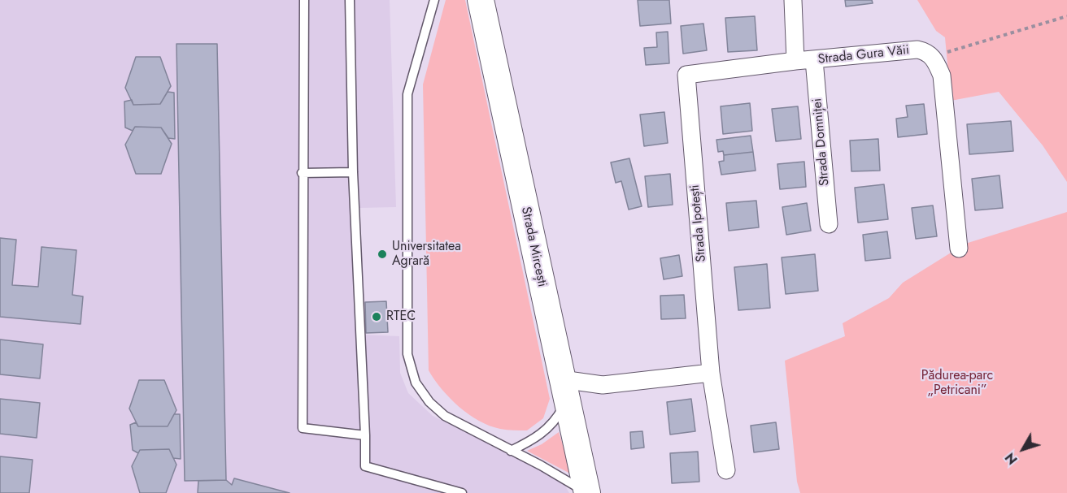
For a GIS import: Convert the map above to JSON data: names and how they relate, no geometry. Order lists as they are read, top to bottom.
{
  "streets": {
    "main road": ["Strada Mircești"],
    "street": ["Strada Gura Văii", "Strada Domniței", "Strada Ipotești"]
  },
  "crossings": [
    ["Strada Gura Văii", "Strada Domniței"],
    ["Strada Gura Văii", "Strada Ipotești"]
  ],
  "parks": ["Pădurea-parc „Petricani”"],
  "places": ["Universitatea Agrară", "RTEC"],
  "north": "bottom left"
}
